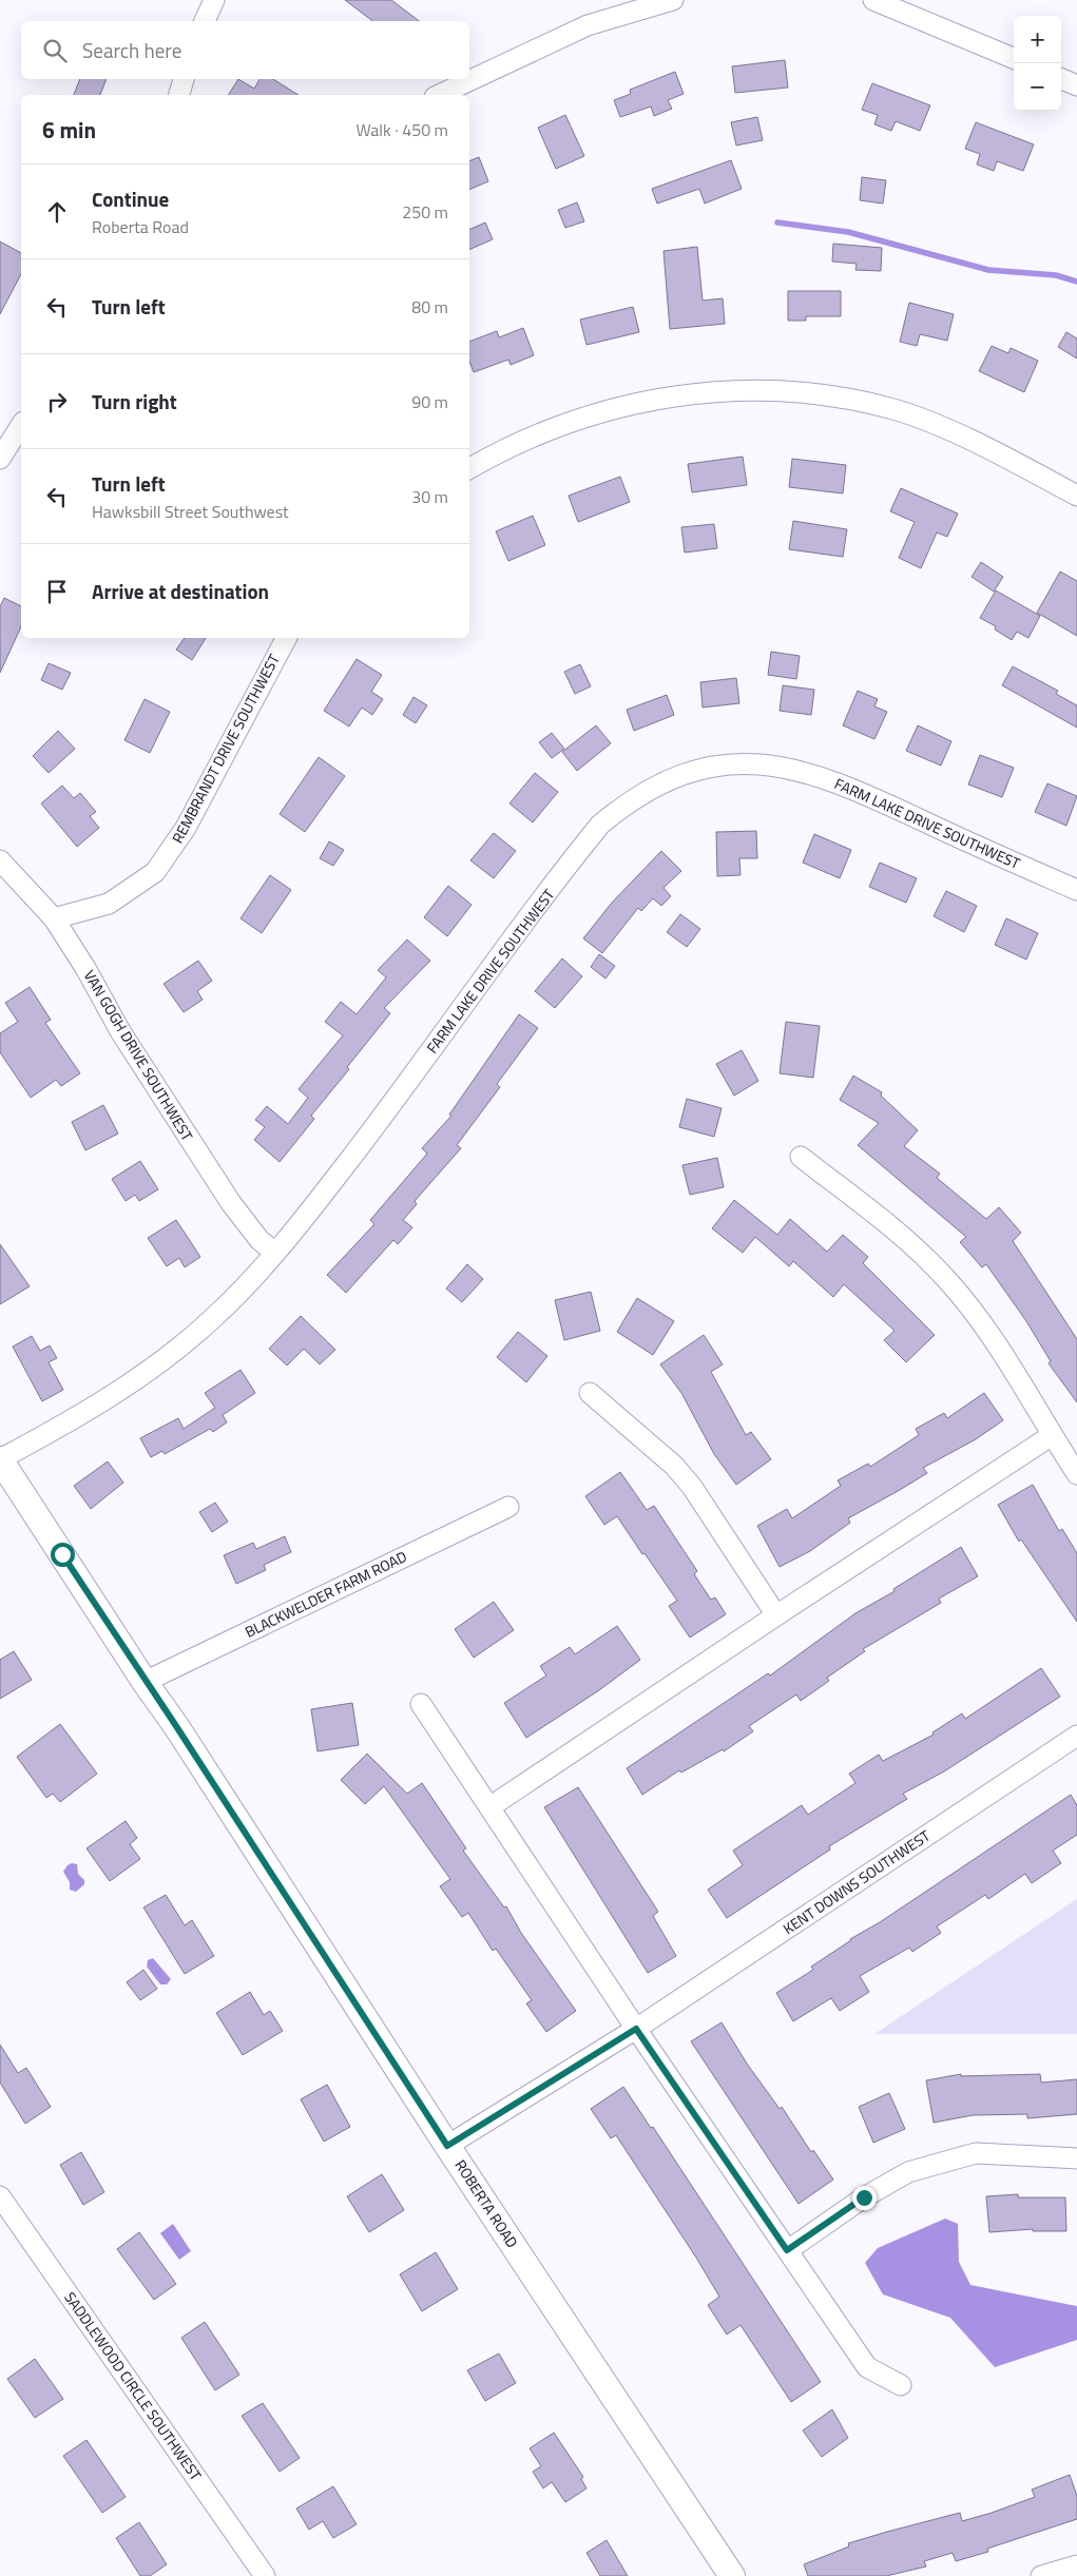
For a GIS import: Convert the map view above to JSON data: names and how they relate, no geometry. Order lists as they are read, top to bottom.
{
  "streets": {
    "street": [
      "REMBRANDT DRIVE SOUTHWEST",
      "FARM LAKE DRIVE SOUTHWEST",
      "VAN GOGH DRIVE SOUTHWEST",
      "BLACKWELDER FARM ROAD",
      "KENT DOWNS SOUTHWEST",
      "ROBERTA ROAD",
      "SADDLEWOOD CIRCLE SOUTHWEST"
    ]
  },
  "crossings": [
    ["REMBRANDT DRIVE SOUTHWEST", "VAN GOGH DRIVE SOUTHWEST"],
    ["FARM LAKE DRIVE SOUTHWEST", "VAN GOGH DRIVE SOUTHWEST"],
    ["FARM LAKE DRIVE SOUTHWEST", "ROBERTA ROAD"],
    ["BLACKWELDER FARM ROAD", "ROBERTA ROAD"],
    ["KENT DOWNS SOUTHWEST", "ROBERTA ROAD"]
  ],
  "page": {
    "map_buttons": ["+", "−"],
    "search": "Search here",
    "heading": ["6 min", "Walk · 450 m"],
    "list": [
      ["Continue", "Roberta Road", "250 m"],
      ["Turn left", "80 m"],
      ["Turn right", "90 m"],
      ["Turn left", "Hawksbill Street Southwest", "30 m"],
      "Arrive at destination"
    ]
  }
}
